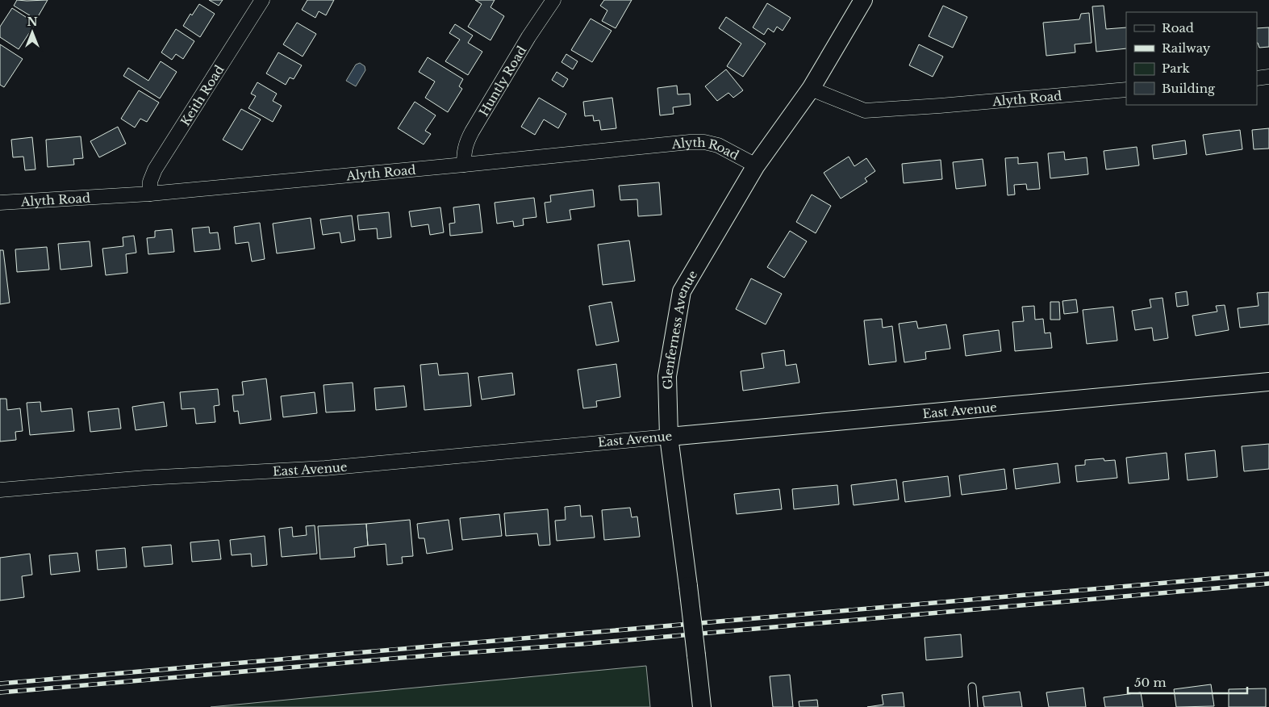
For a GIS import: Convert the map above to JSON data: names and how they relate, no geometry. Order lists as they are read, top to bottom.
{
  "streets": {
    "street": [
      "Huntly Road",
      "Keith Road",
      "Alyth Road",
      "Glenferness Avenue",
      "East Avenue"
    ]
  },
  "crossings": [
    ["Huntly Road", "Alyth Road"],
    ["Keith Road", "Alyth Road"],
    ["Alyth Road", "Glenferness Avenue"],
    ["Glenferness Avenue", "East Avenue"]
  ],
  "legend": [
    "Road",
    "Railway",
    "Park",
    "Building"
  ],
  "scale_bar": "50 m",
  "north": "top"
}
